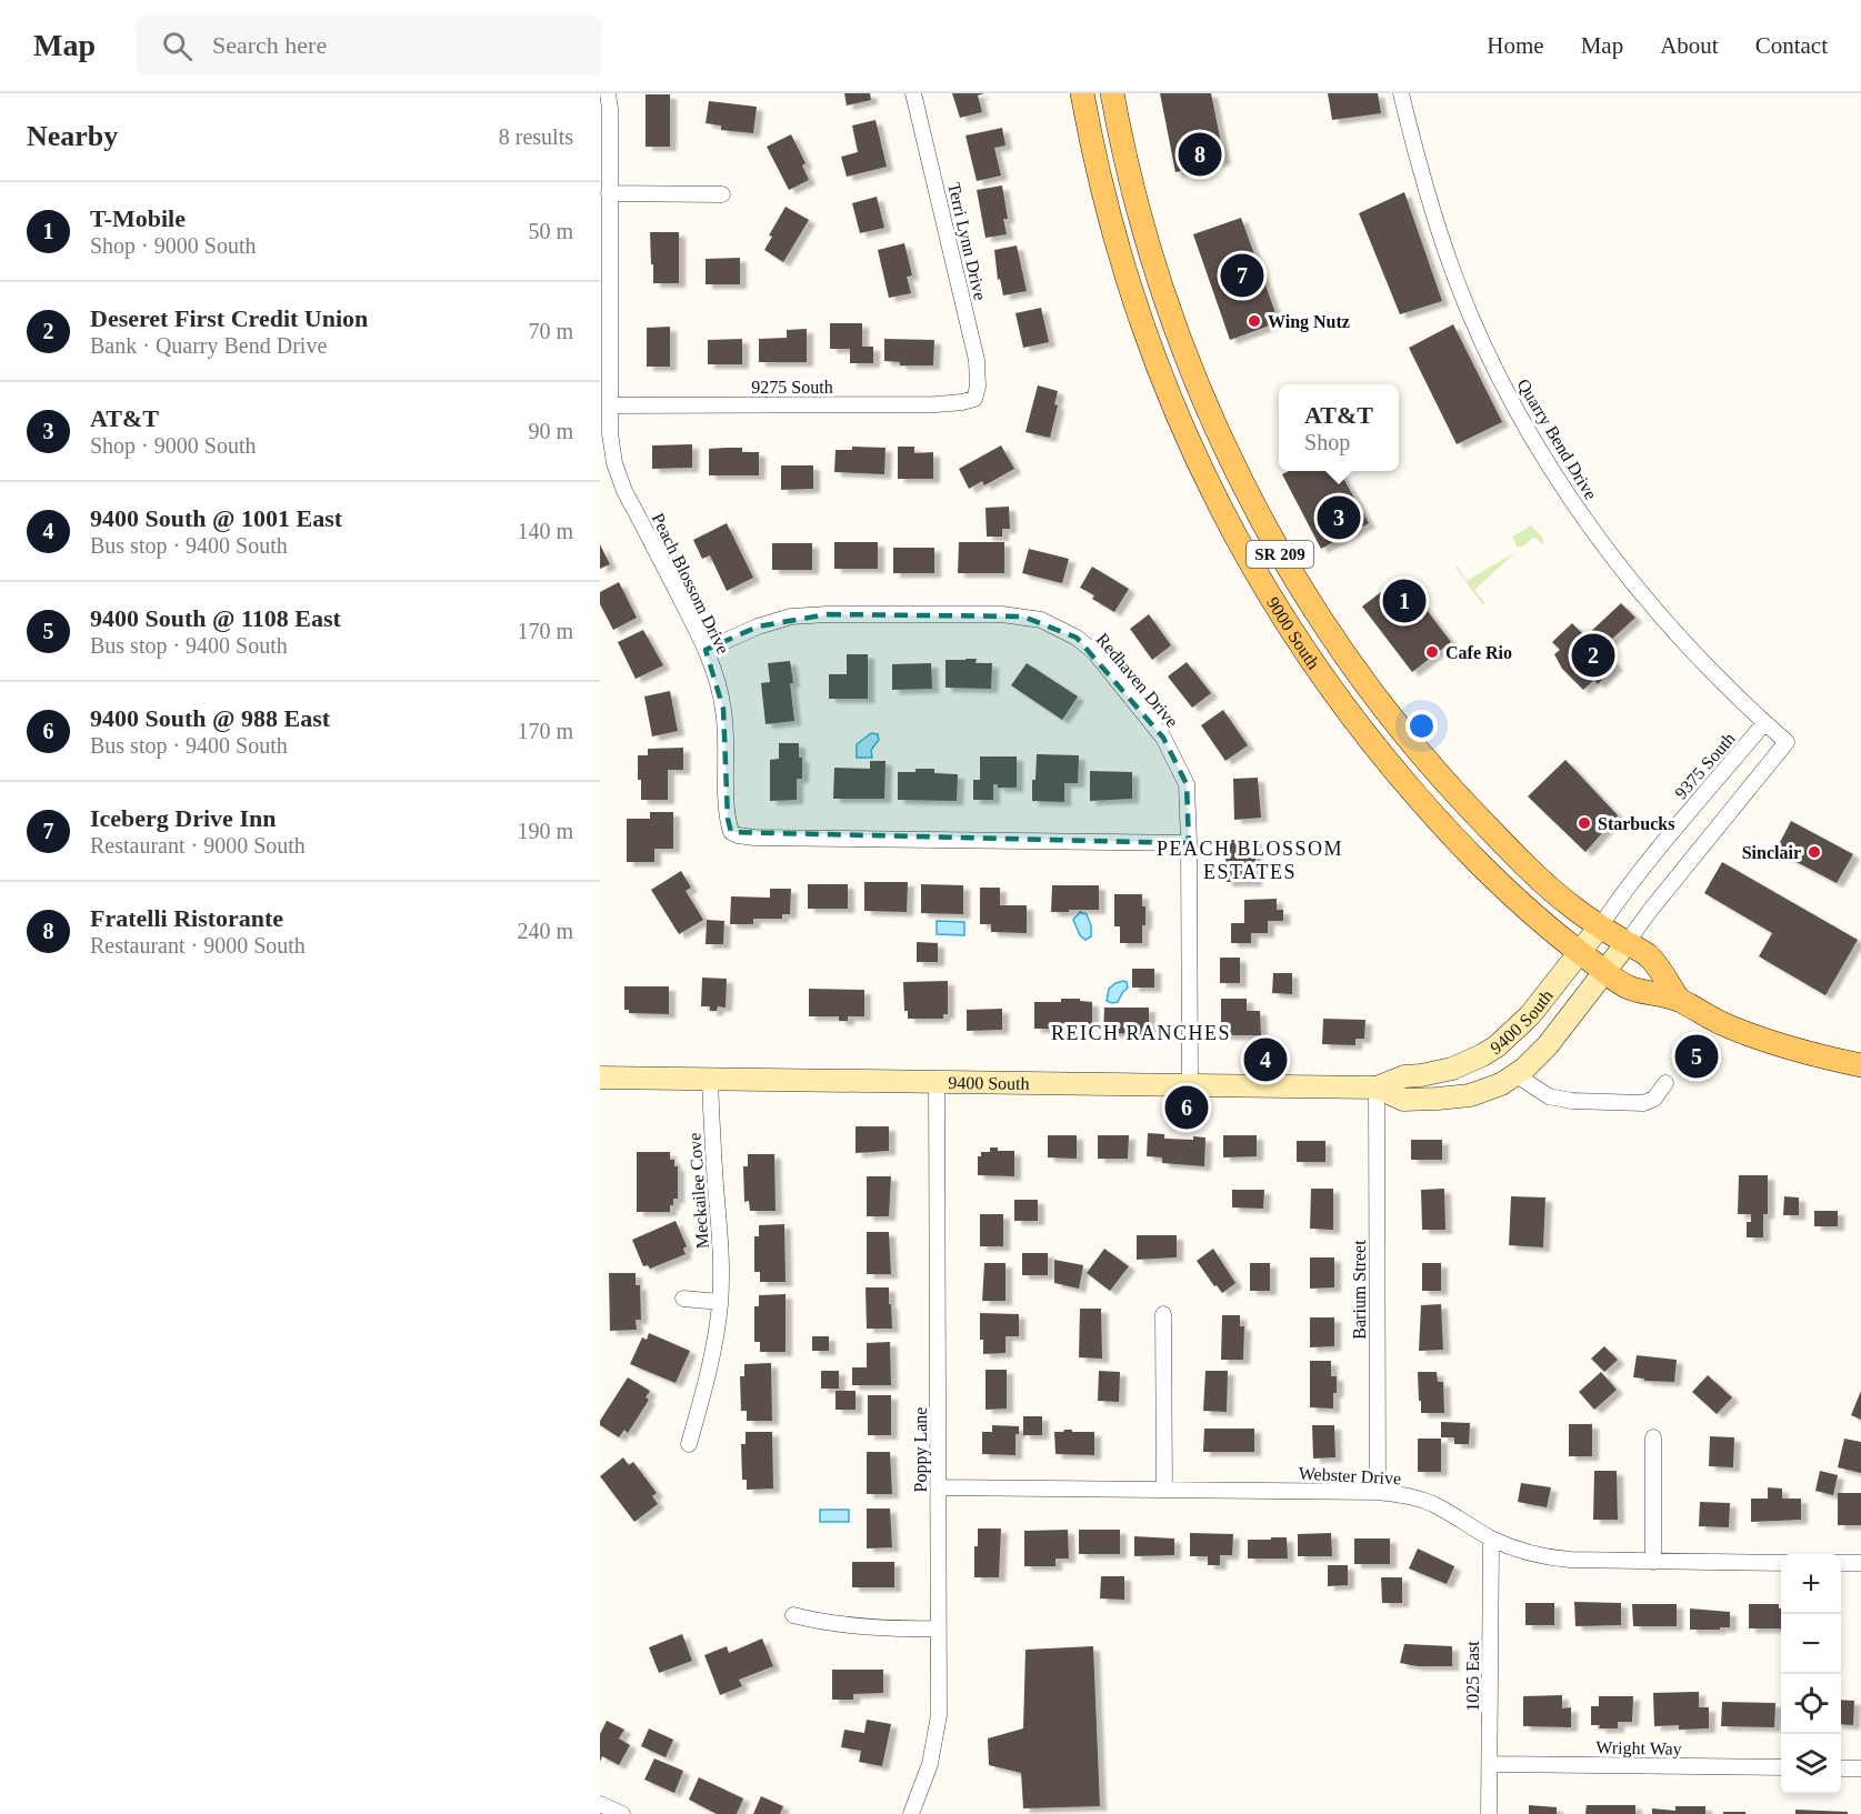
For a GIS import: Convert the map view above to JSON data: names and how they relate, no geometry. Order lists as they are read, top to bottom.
{
  "streets": {
    "main road": ["SR 209", "9000 South", "9400 South"],
    "street": [
      "Terri Lynn Drive",
      "9275 South",
      "Quarry Bend Drive",
      "Peach Blossom Drive",
      "Redhaven Drive",
      "9375 South",
      "Meckailee Cove",
      "Barium Street",
      "Poppy Lane",
      "Webster Drive",
      "1025 East",
      "Wright Way"
    ]
  },
  "crossings": [
    ["Terri Lynn Drive", "9275 South"],
    ["9275 South", "Peach Blossom Drive"],
    ["Quarry Bend Drive", "SR 209"],
    ["Quarry Bend Drive", "9000 South"],
    ["Quarry Bend Drive", "9375 South"],
    ["Quarry Bend Drive", "9400 South"],
    ["SR 209", "9000 South"],
    ["SR 209", "9400 South"],
    ["Peach Blossom Drive", "Redhaven Drive"],
    ["9000 South", "9375 South"],
    ["9000 South", "9400 South"],
    ["Redhaven Drive", "9400 South"],
    ["9375 South", "9400 South"],
    ["9400 South", "Meckailee Cove"],
    ["9400 South", "Barium Street"],
    ["9400 South", "Poppy Lane"],
    ["Barium Street", "Webster Drive"],
    ["Poppy Lane", "Webster Drive"],
    ["Webster Drive", "1025 East"],
    ["1025 East", "Wright Way"]
  ],
  "districts": ["PEACH BLOSSOM ESTATES", "REICH RANCHES"],
  "places": [
    "Wing Nutz",
    "Cafe Rio",
    "Starbucks",
    "Sinclair"
  ],
  "page": {
    "header": "Map",
    "search": "Search here",
    "nav": [
      "Home",
      "Map",
      "About",
      "Contact"
    ],
    "heading": ["Nearby", "8 results"],
    "pins": [
      "8",
      "7",
      "3",
      "1",
      "2",
      "5",
      "4",
      "6"
    ],
    "list": [
      {
        "mark": "1",
        "name": "T-Mobile",
        "note": "Shop · 9000 South",
        "value": "50 m"
      },
      {
        "mark": "2",
        "name": "Deseret First Credit Union",
        "note": "Bank · Quarry Bend Drive",
        "value": "70 m"
      },
      {
        "mark": "3",
        "name": "AT&T",
        "note": "Shop · 9000 South",
        "value": "90 m"
      },
      {
        "mark": "4",
        "name": "9400 South @ 1001 East",
        "note": "Bus stop · 9400 South",
        "value": "140 m"
      },
      {
        "mark": "5",
        "name": "9400 South @ 1108 East",
        "note": "Bus stop · 9400 South",
        "value": "170 m"
      },
      {
        "mark": "6",
        "name": "9400 South @ 988 East",
        "note": "Bus stop · 9400 South",
        "value": "170 m"
      },
      {
        "mark": "7",
        "name": "Iceberg Drive Inn",
        "note": "Restaurant · 9000 South",
        "value": "190 m"
      },
      {
        "mark": "8",
        "name": "Fratelli Ristorante",
        "note": "Restaurant · 9000 South",
        "value": "240 m"
      }
    ],
    "popup": ["AT&T", "Shop"],
    "map_buttons": ["+", "−"]
  }
}
